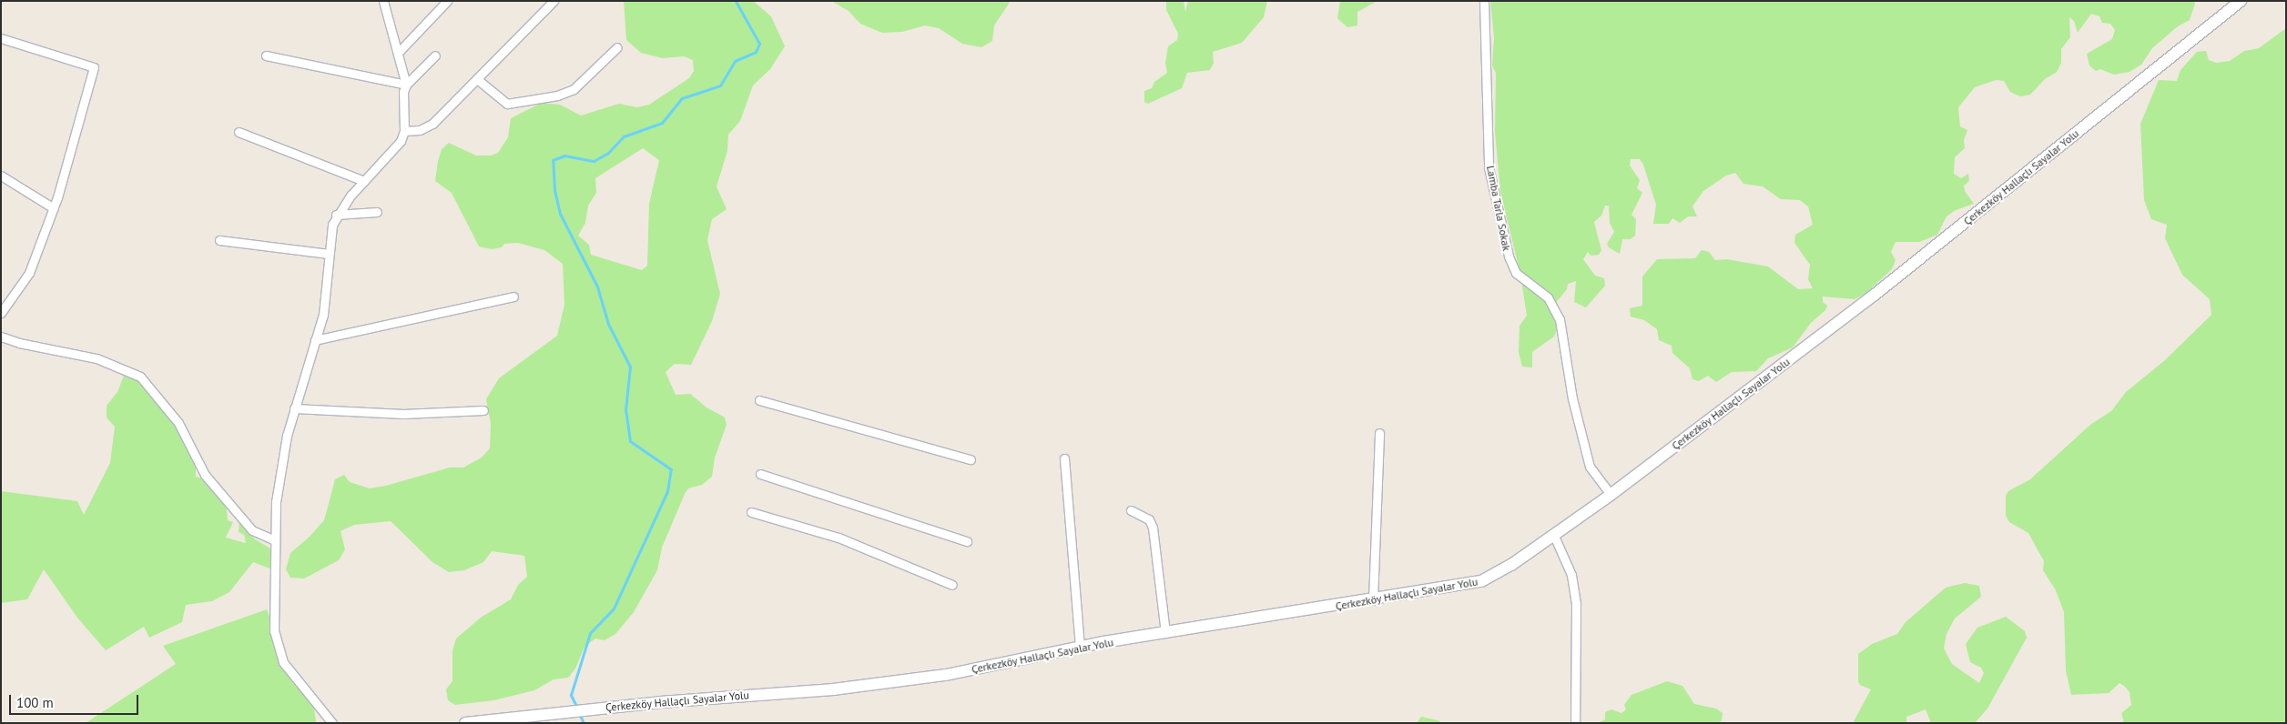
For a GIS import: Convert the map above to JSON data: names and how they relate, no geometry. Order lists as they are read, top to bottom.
{
  "streets": {
    "main road": ["Çerkezköy Hallaçlı Sayalar Yolu"],
    "street": ["Lamba Tarla Sokak"]
  },
  "crossings": [
    ["Çerkezköy Hallaçlı Sayalar Yolu", "Lamba Tarla Sokak"]
  ],
  "scale_bar": "100 m"
}
